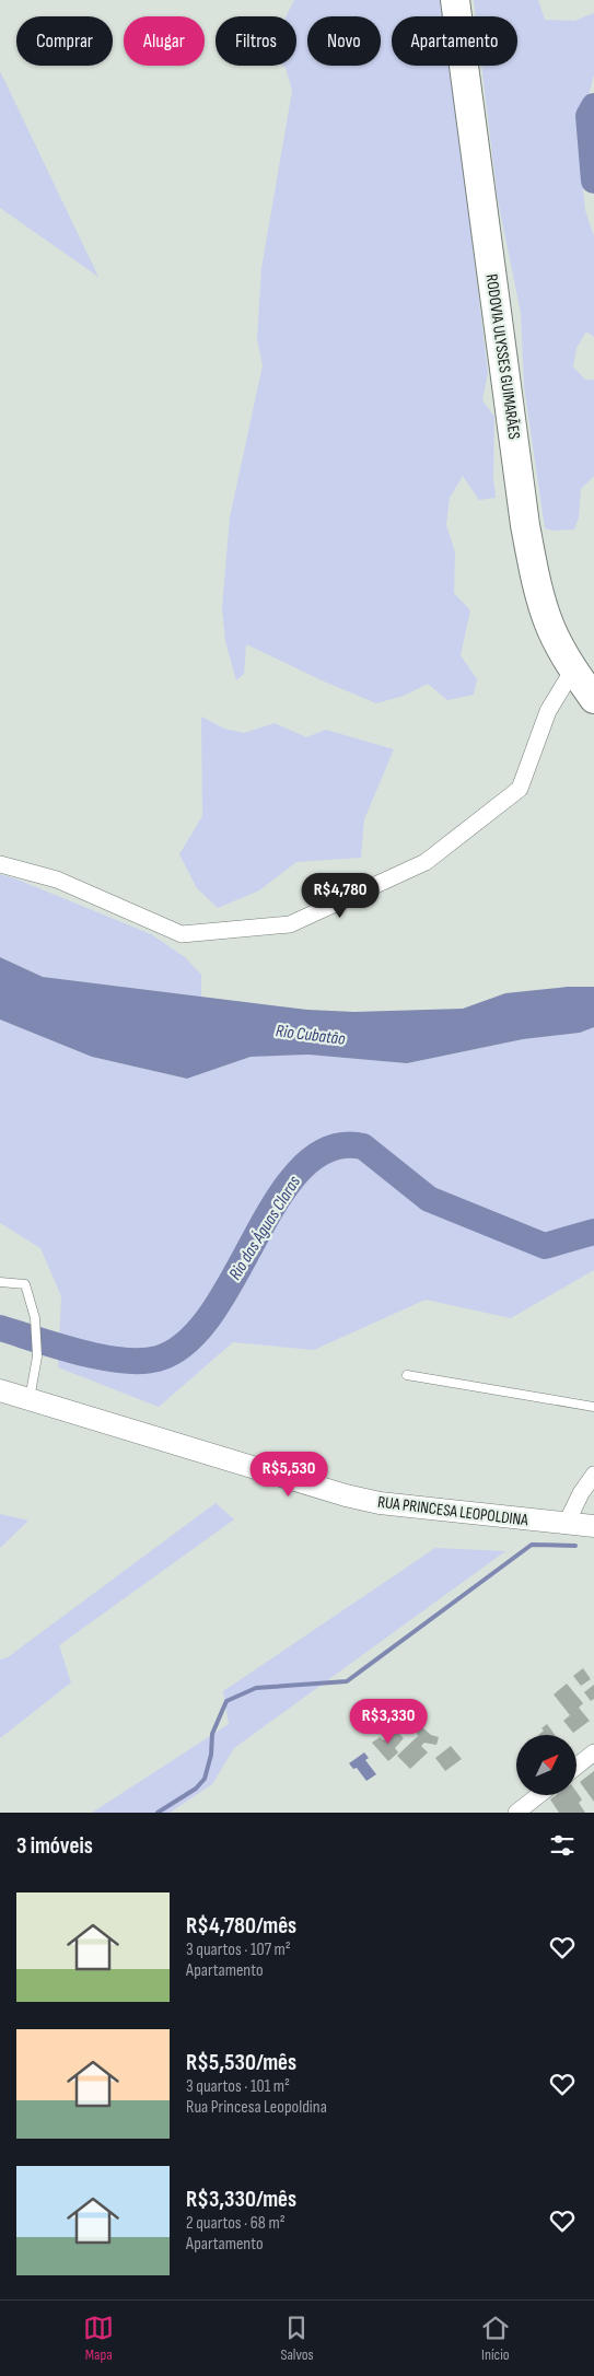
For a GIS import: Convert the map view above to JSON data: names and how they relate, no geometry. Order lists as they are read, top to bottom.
{
  "streets": {
    "highway": ["RODOVIA ULYSSES GUIMARÃES"],
    "street": ["RUA PRINCESA LEOPOLDINA"]
  },
  "water": ["Rio Cubatão", "Rio das Águas Claras"],
  "north": "top right",
  "page": {
    "chip": [
      "Comprar",
      "Alugar",
      "Filtros",
      "Novo",
      "Apartamento"
    ],
    "price": ["R$4,780", "R$5,530", "R$3,330"],
    "heading": "3 imóveis",
    "list": [
      {
        "name": "R$4,780/mês",
        "note": "3 quartos · 107 m² · Apartamento"
      },
      {
        "name": "R$5,530/mês",
        "note": "3 quartos · 101 m² · Rua Princesa Leopoldina"
      },
      {
        "name": "R$3,330/mês",
        "note": "2 quartos · 68 m² · Apartamento"
      }
    ],
    "tabs": ["Mapa", "Salvos", "Início"]
  }
}
